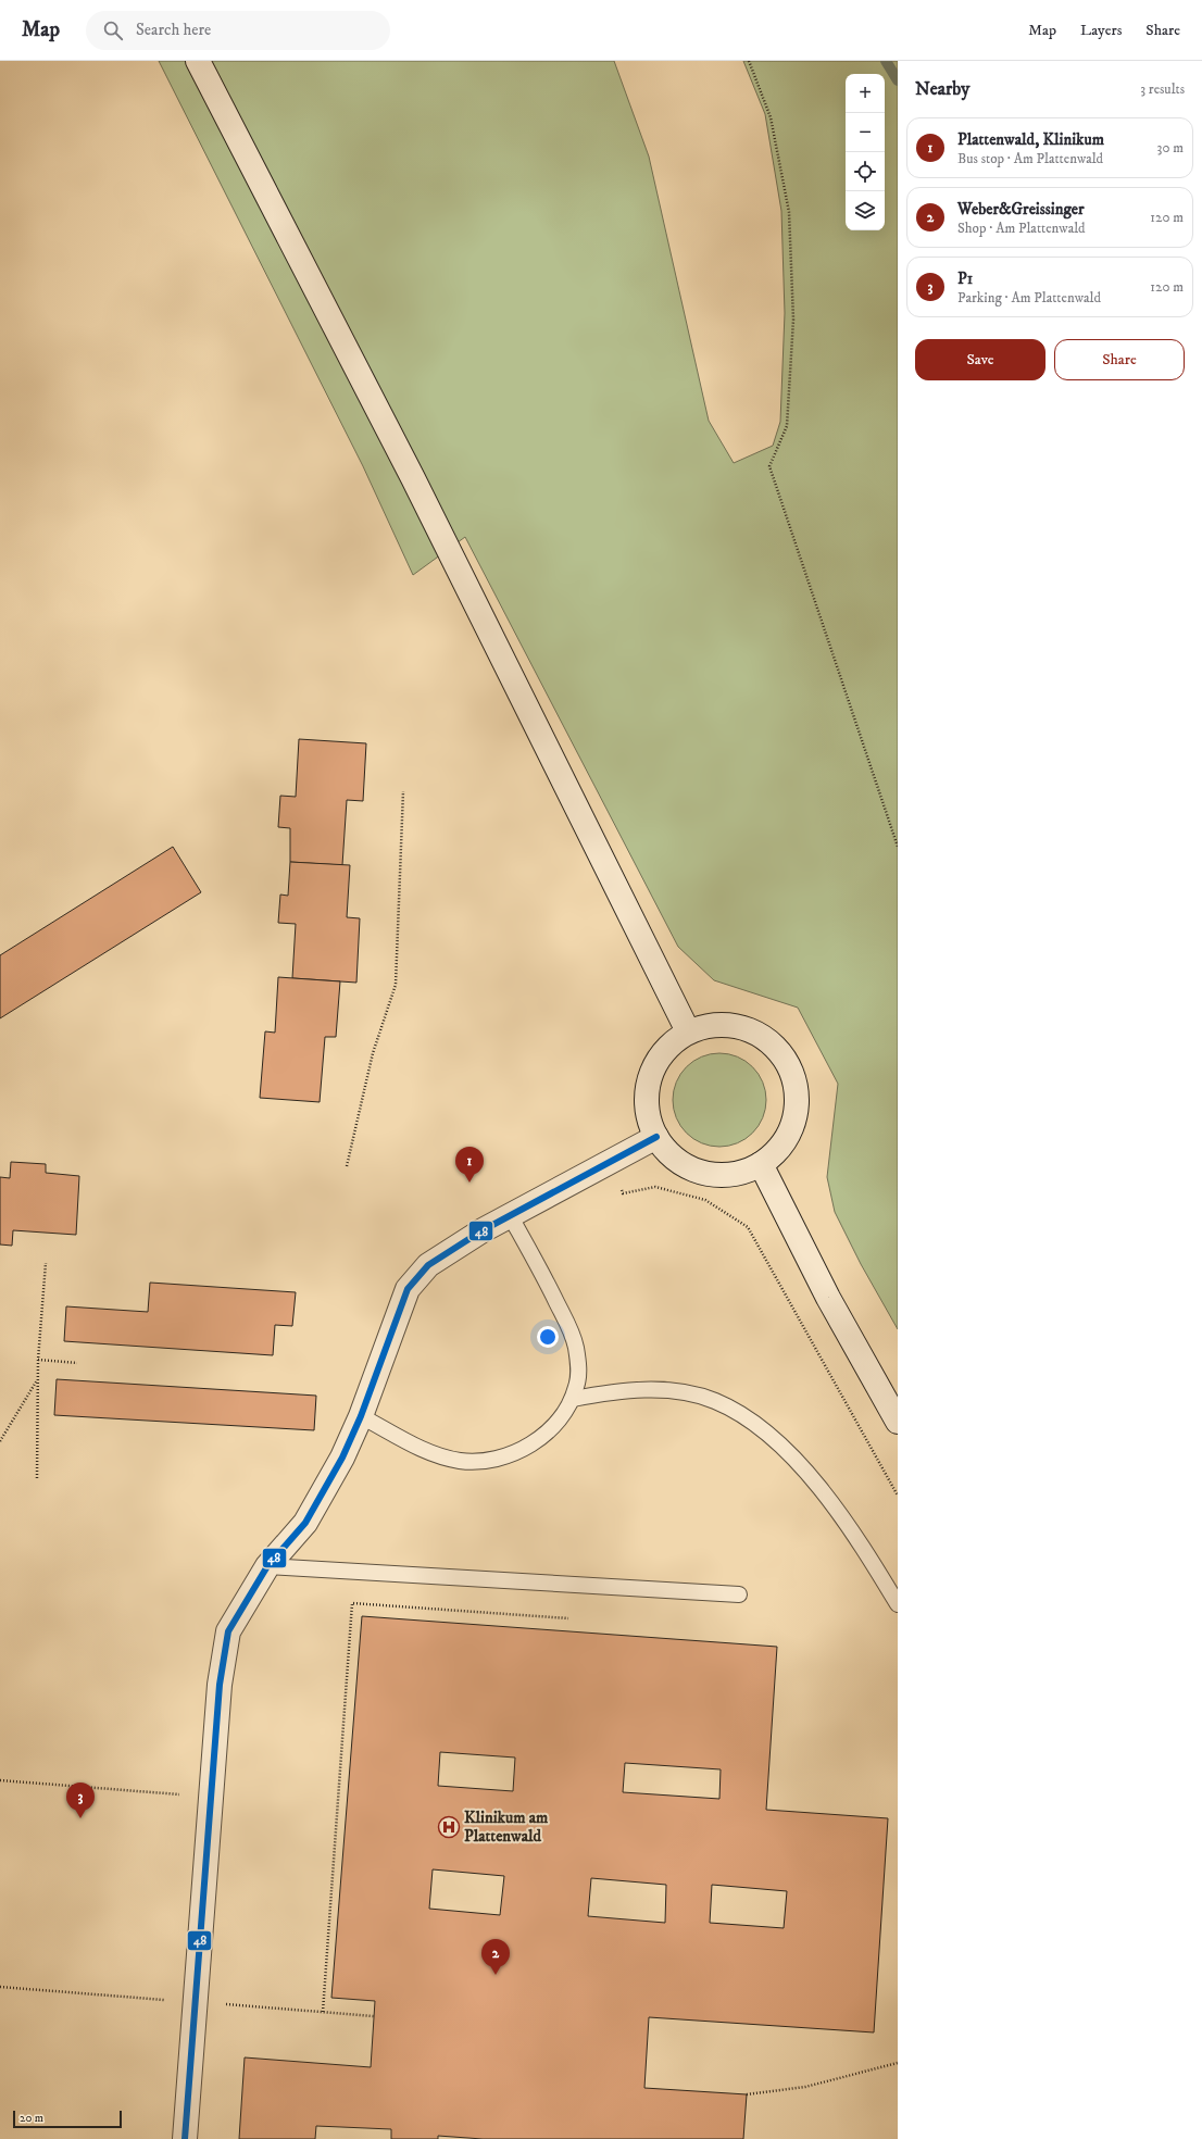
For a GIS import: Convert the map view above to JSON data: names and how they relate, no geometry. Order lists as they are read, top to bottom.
{
  "places": {
    "hospital": ["Klinikum am Plattenwald"]
  },
  "lines": ["transit line 48"],
  "scale_bar": "20 m",
  "page": {
    "header": "Map",
    "search": "Search here",
    "nav": ["Map", "Layers", "Share"],
    "heading": ["Nearby", "3 results"],
    "map_buttons": ["+", "−"],
    "list": [
      {
        "mark": "1",
        "name": "Plattenwald, Klinikum",
        "note": "Bus stop · Am Plattenwald",
        "value": "30 m"
      },
      {
        "mark": "2",
        "name": "Weber&Greissinger",
        "note": "Shop · Am Plattenwald",
        "value": "120 m"
      },
      {
        "mark": "3",
        "name": "P1",
        "note": "Parking · Am Plattenwald",
        "value": "120 m"
      }
    ],
    "buttons": ["Save", "Share"],
    "pins": ["1", "3", "2"],
    "scale": "20 m"
  }
}
